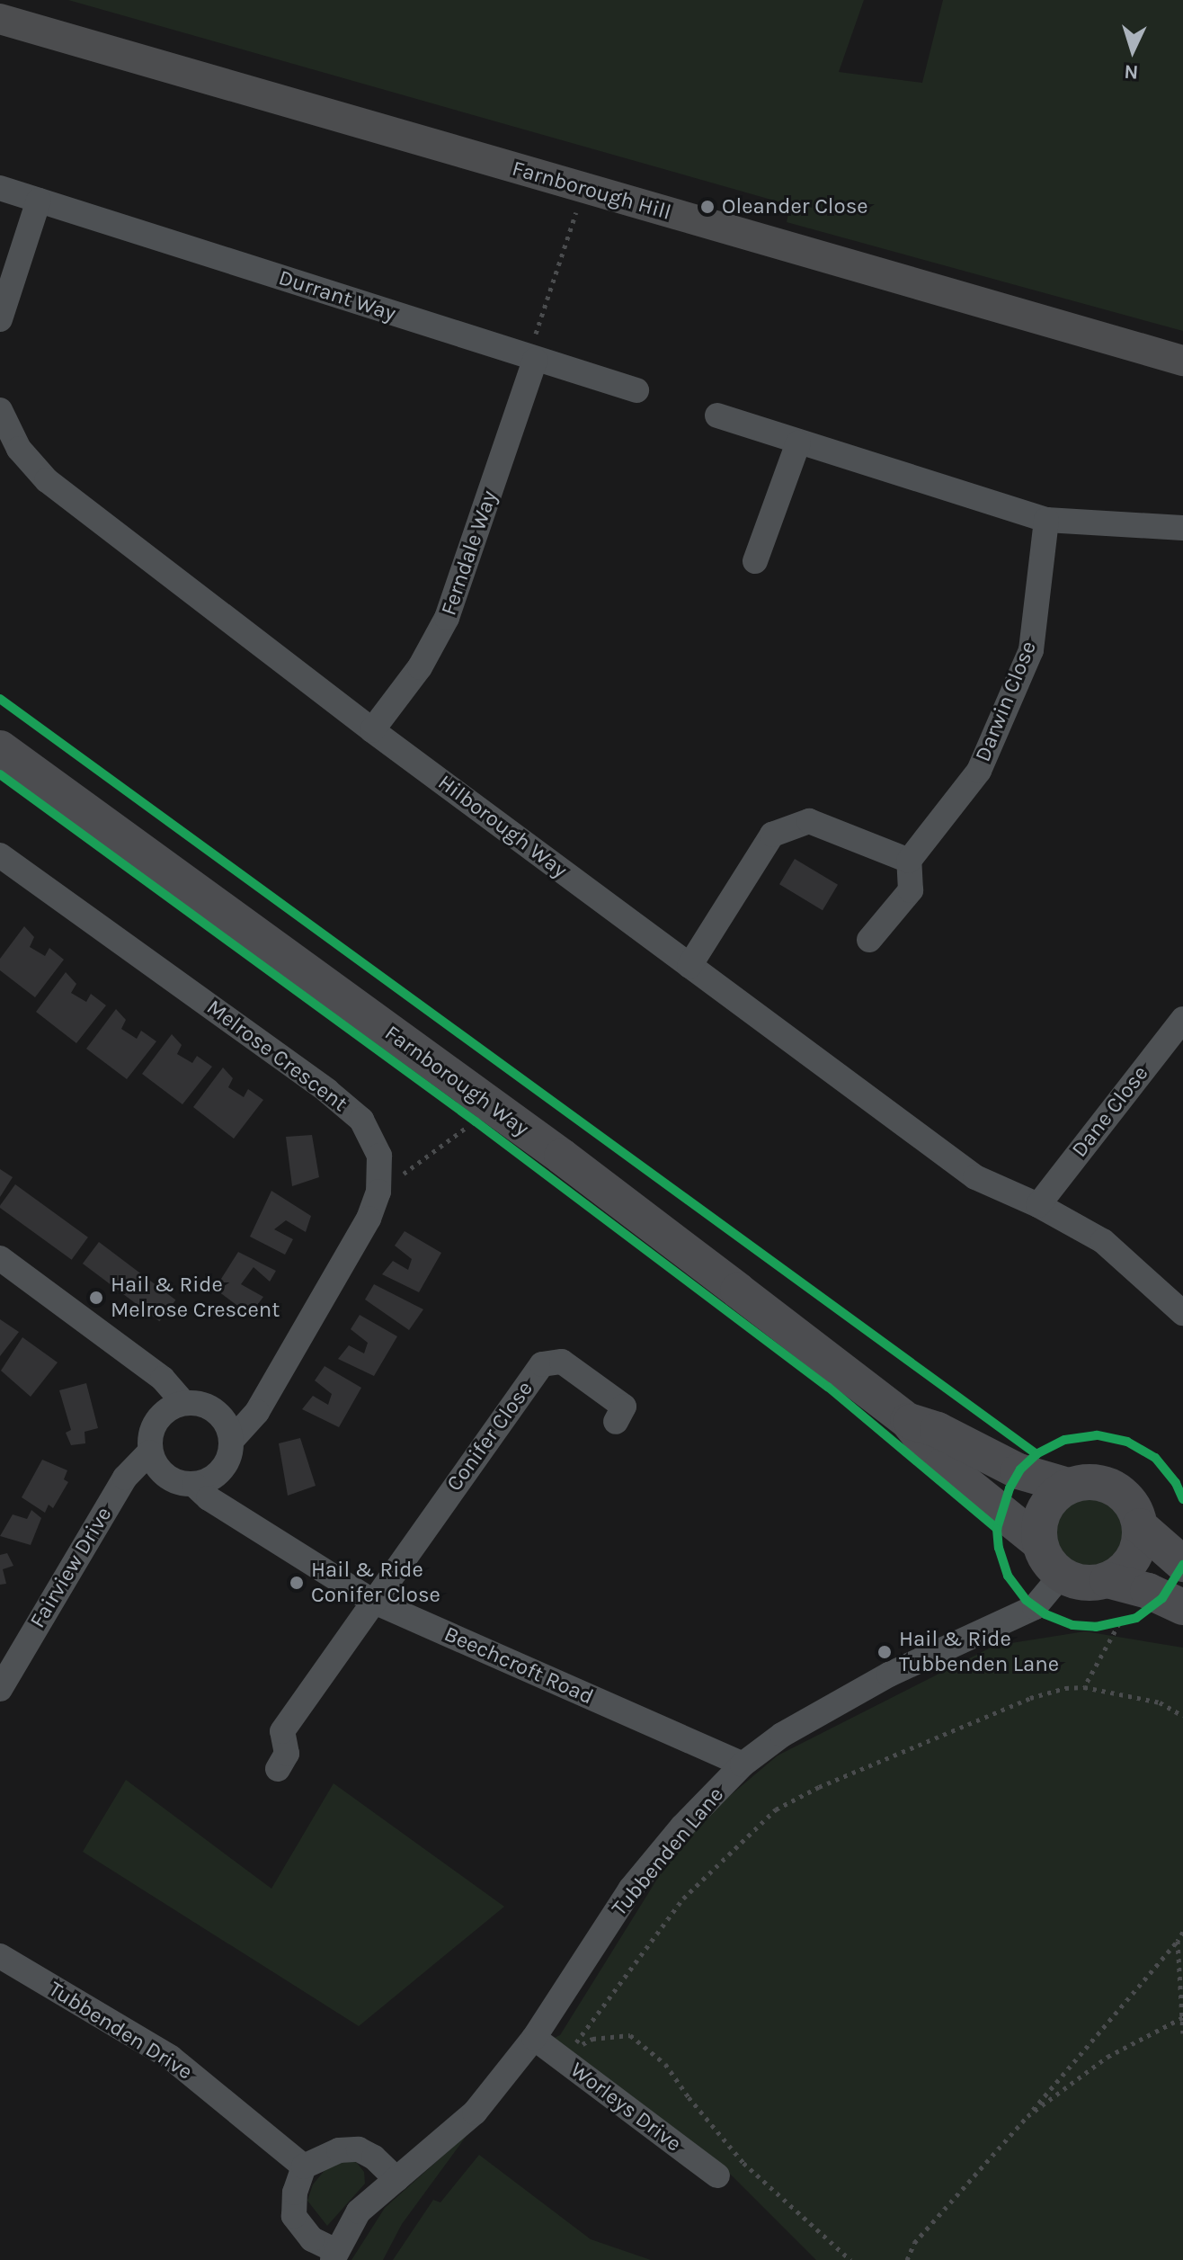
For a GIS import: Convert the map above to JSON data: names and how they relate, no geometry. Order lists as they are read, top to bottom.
{
  "streets": {
    "highway": ["Farnborough Way"],
    "main road": ["Farnborough Hill"],
    "street": [
      "Durrant Way",
      "Ferndale Way",
      "Darwin Close",
      "Hilborough Way",
      "Melrose Crescent",
      "Dane Close",
      "Conifer Close",
      "Fairview Drive",
      "Beechcroft Road",
      "Tubbenden Lane",
      "Tubbenden Drive",
      "Worleys Drive"
    ]
  },
  "crossings": [
    ["Durrant Way", "Ferndale Way"],
    ["Ferndale Way", "Hilborough Way"],
    ["Hilborough Way", "Dane Close"],
    ["Melrose Crescent", "Fairview Drive"],
    ["Melrose Crescent", "Beechcroft Road"],
    ["Farnborough Way", "Tubbenden Lane"],
    ["Conifer Close", "Beechcroft Road"],
    ["Fairview Drive", "Beechcroft Road"],
    ["Beechcroft Road", "Tubbenden Lane"],
    ["Tubbenden Lane", "Worleys Drive"]
  ],
  "places": [
    "Oleander Close",
    "Hail & Ride Melrose Crescent",
    "Hail & Ride Conifer Close",
    "Hail & Ride Tubbenden Lane"
  ],
  "north": "bottom"
}
